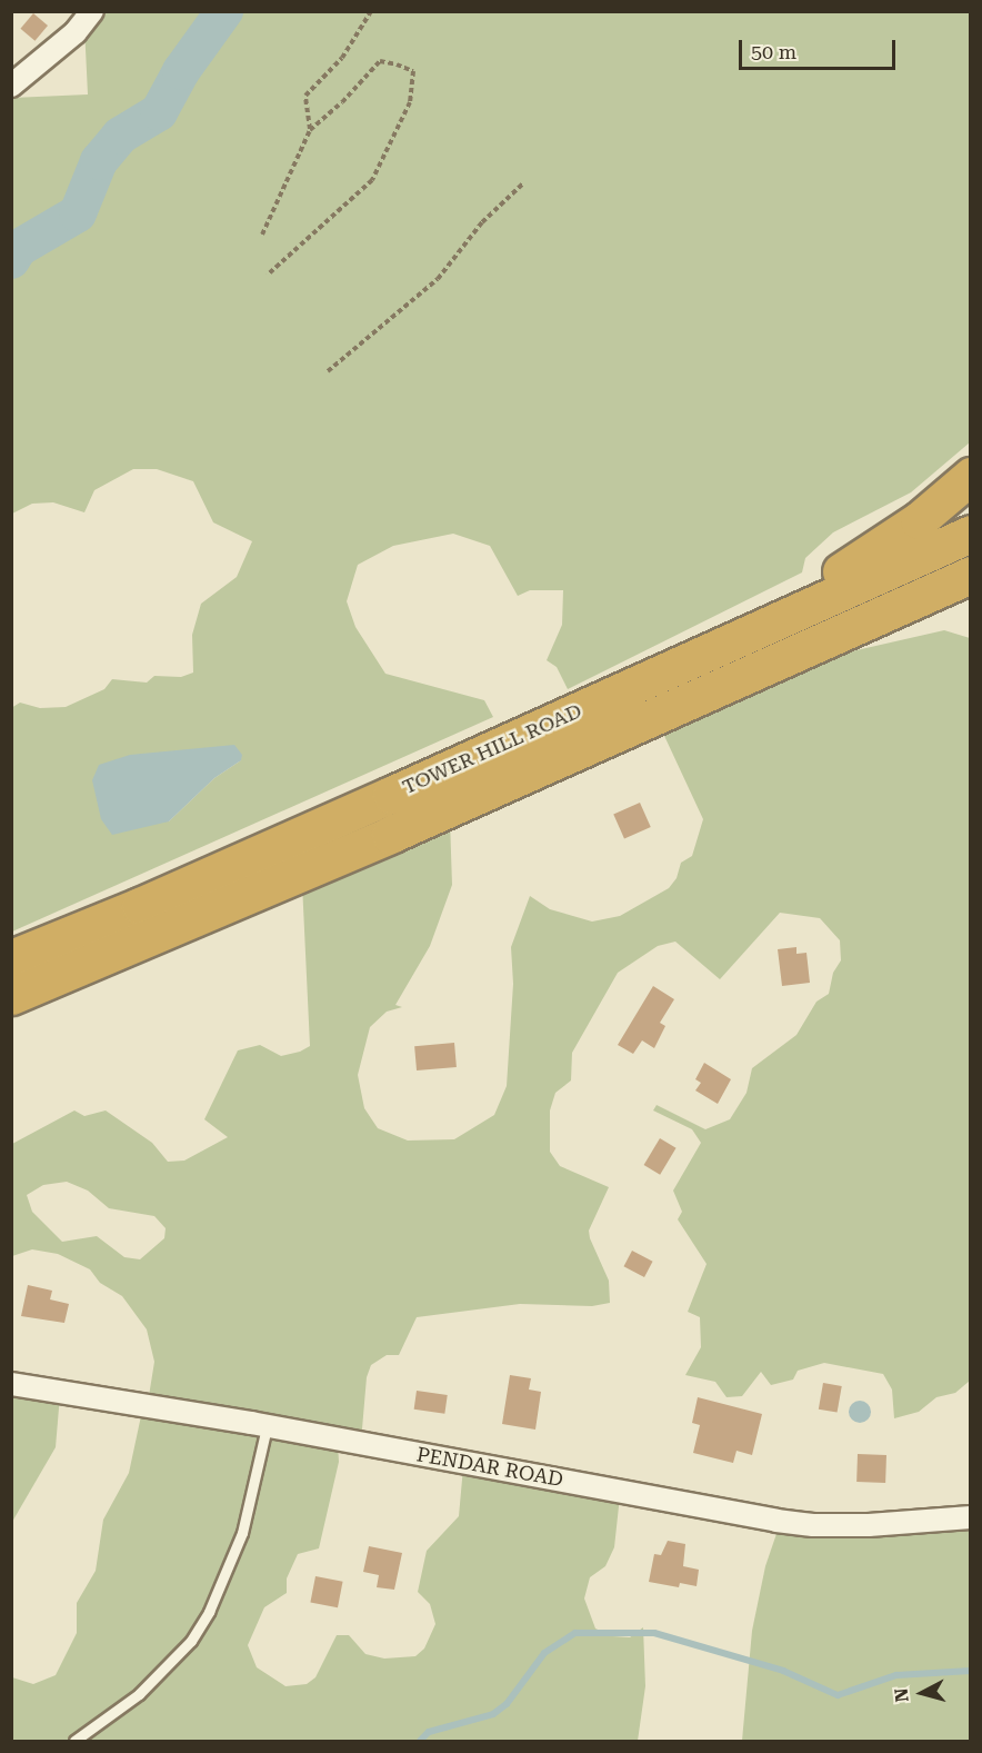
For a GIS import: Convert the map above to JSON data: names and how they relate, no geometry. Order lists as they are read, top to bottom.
{
  "streets": {
    "highway": ["TOWER HILL ROAD"],
    "street": ["PENDAR ROAD"]
  },
  "scale_bar": "50 m",
  "north": "left"
}
